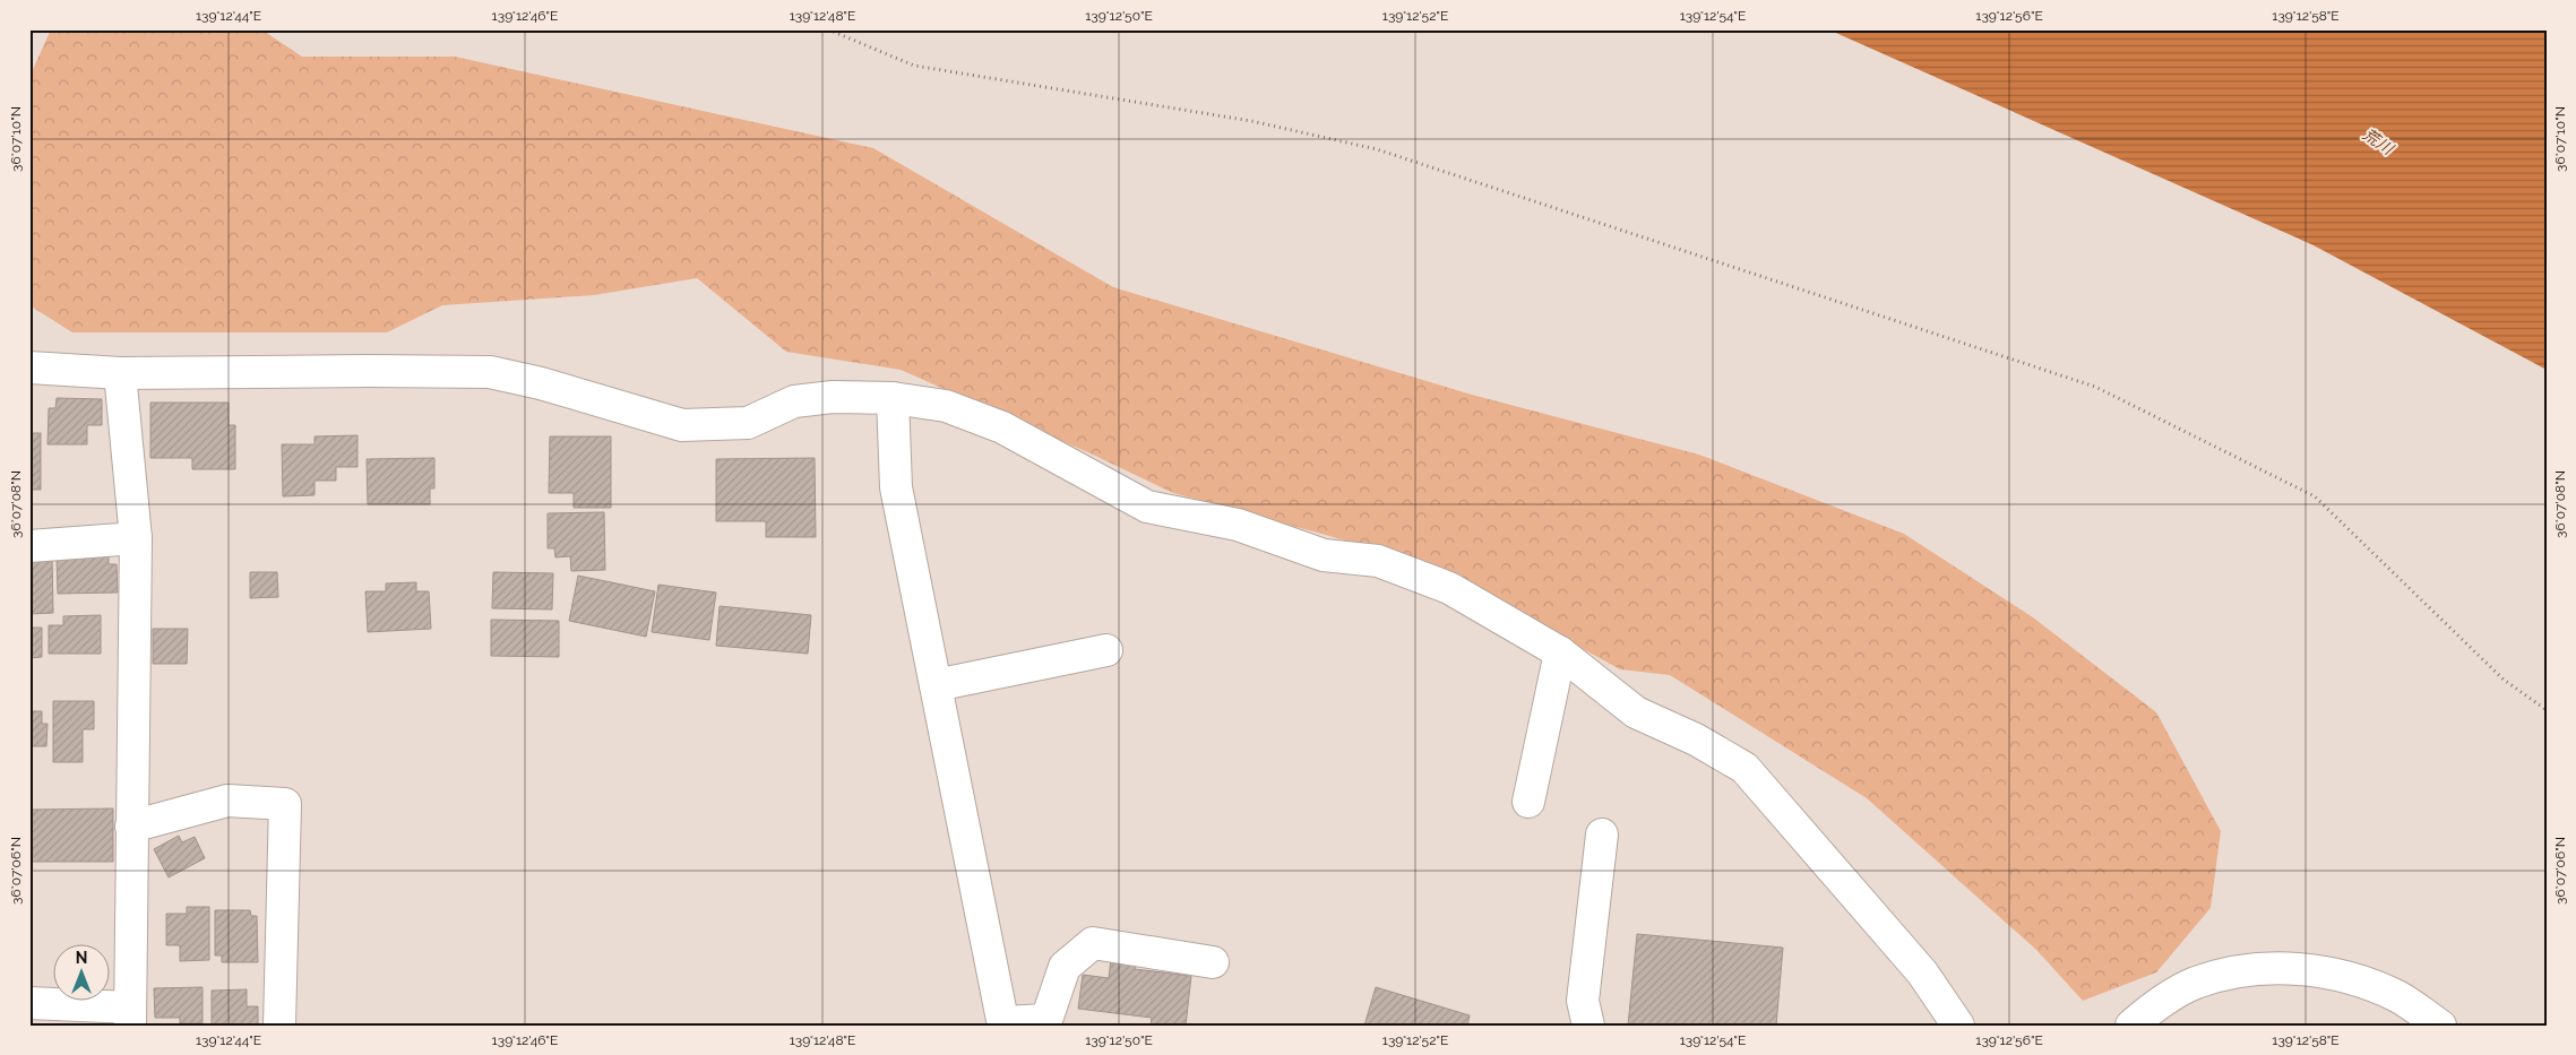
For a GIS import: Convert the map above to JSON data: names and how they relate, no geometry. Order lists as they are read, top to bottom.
{
  "water": ["荒川"],
  "north": "top",
  "coordinates": [
    "139°12'44\"E",
    "139°12'46\"E",
    "139°12'48\"E",
    "139°12'50\"E",
    "139°12'52\"E",
    "139°12'54\"E",
    "139°12'56\"E",
    "139°12'58\"E",
    "36°07'10\"N",
    "36°07'08\"N",
    "36°07'06\"N"
  ]
}
